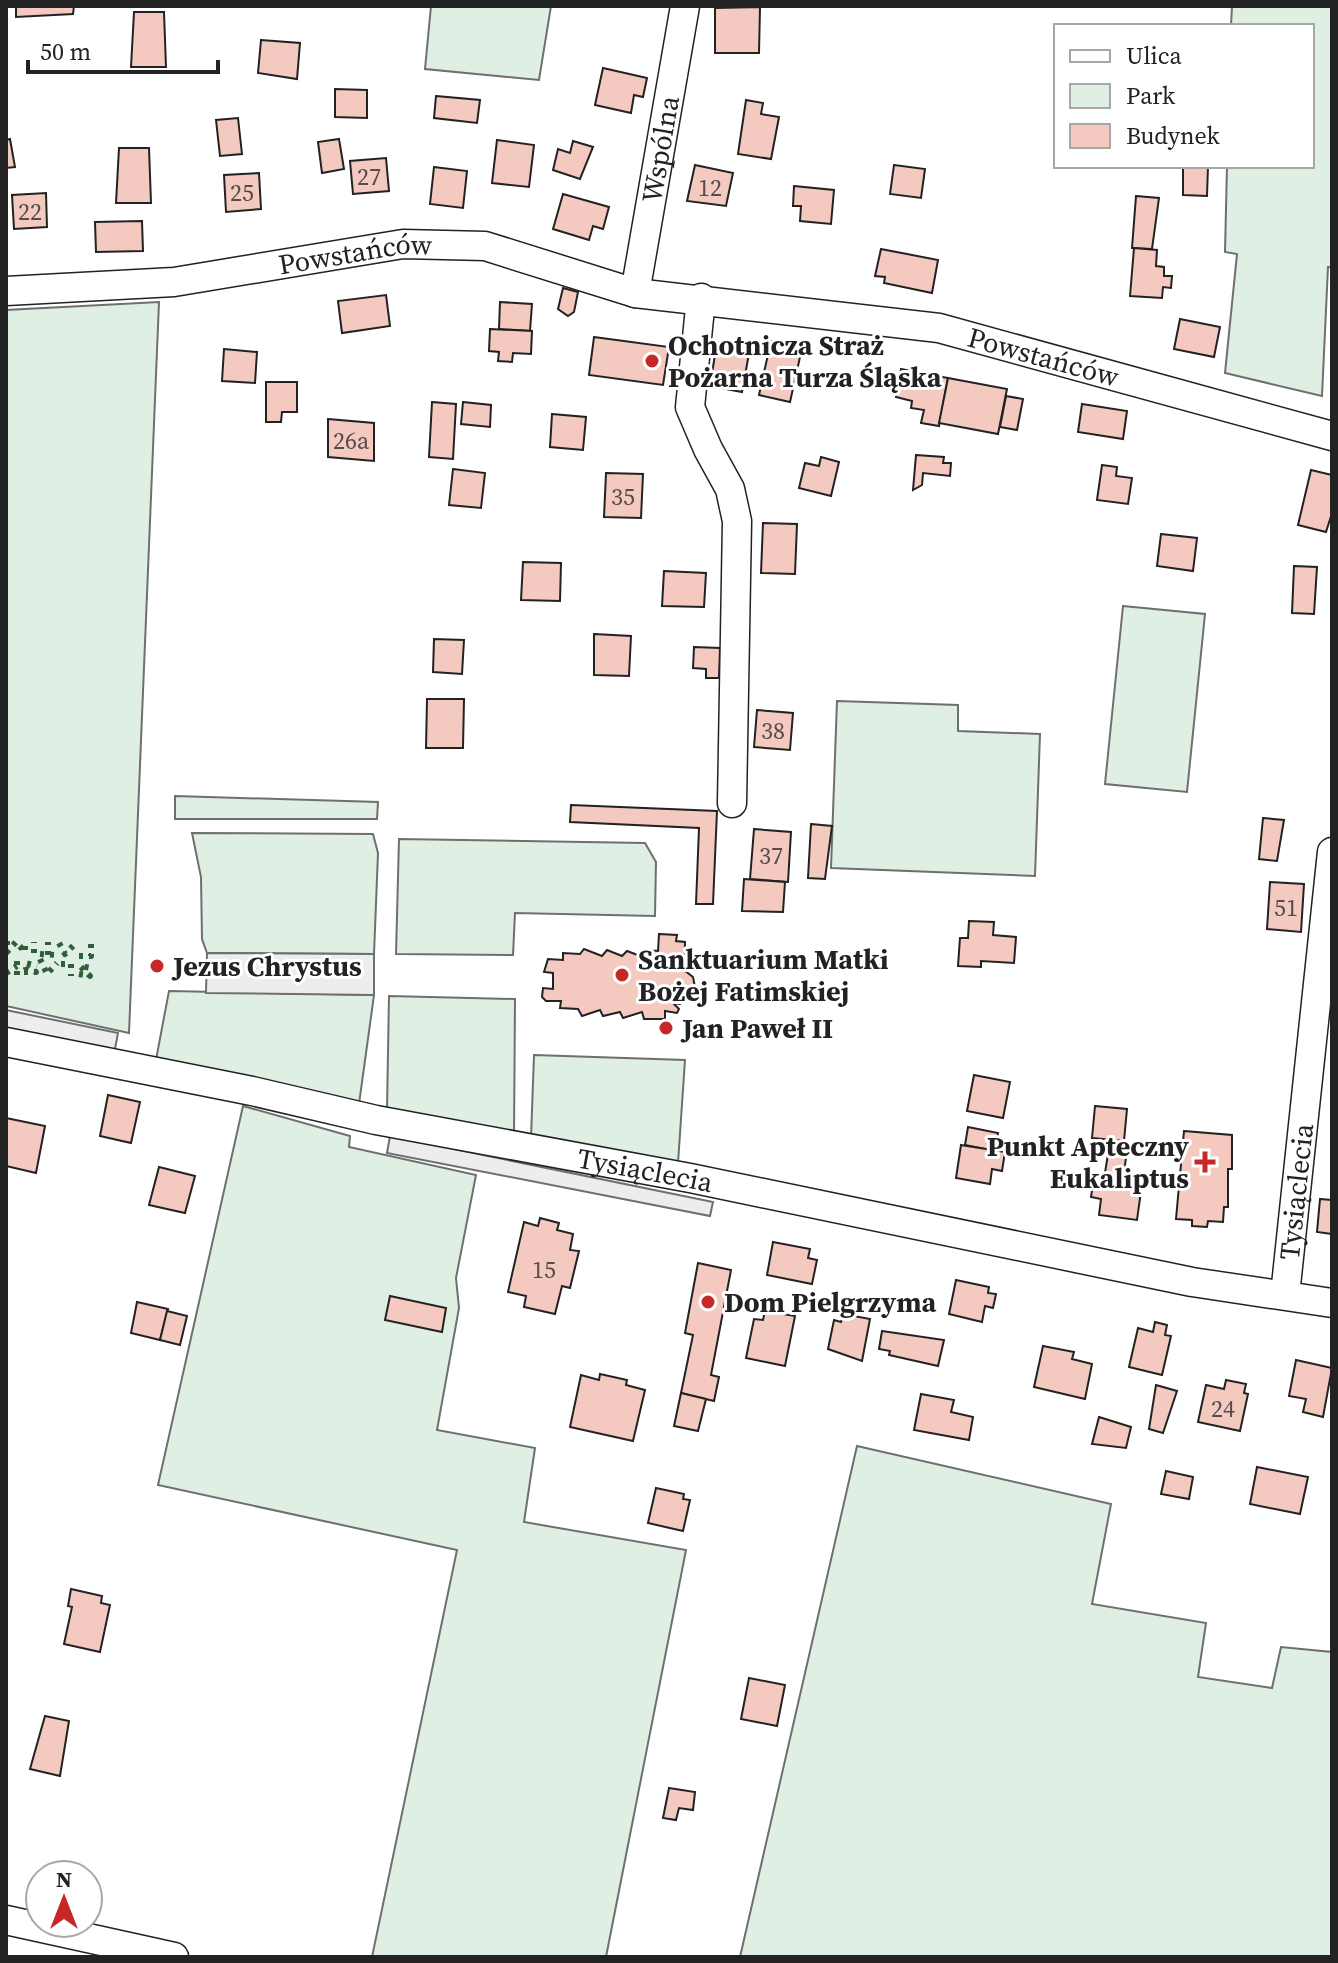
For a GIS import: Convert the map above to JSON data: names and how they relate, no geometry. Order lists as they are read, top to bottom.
{
  "streets": {
    "street": ["Wspólna", "Powstańców", "Tysiąclecia"]
  },
  "crossings": [
    ["Wspólna", "Powstańców"]
  ],
  "places": {
    "other": [
      "Ochotnicza Straż Pożarna Turza Śląska",
      "Jezus Chrystus",
      "Sanktuarium Matki Bożej Fatimskiej",
      "Jan Paweł II",
      "Dom Pielgrzyma"
    ],
    "health": ["Punkt Apteczny Eukaliptus"]
  },
  "house_numbers": [
    "27",
    "12",
    "25",
    "22",
    "26a",
    "35",
    "38",
    "37",
    "51",
    "15",
    "24"
  ],
  "legend": ["Ulica", "Park", "Budynek"],
  "scale_bar": "50 m",
  "north": "top"
}
